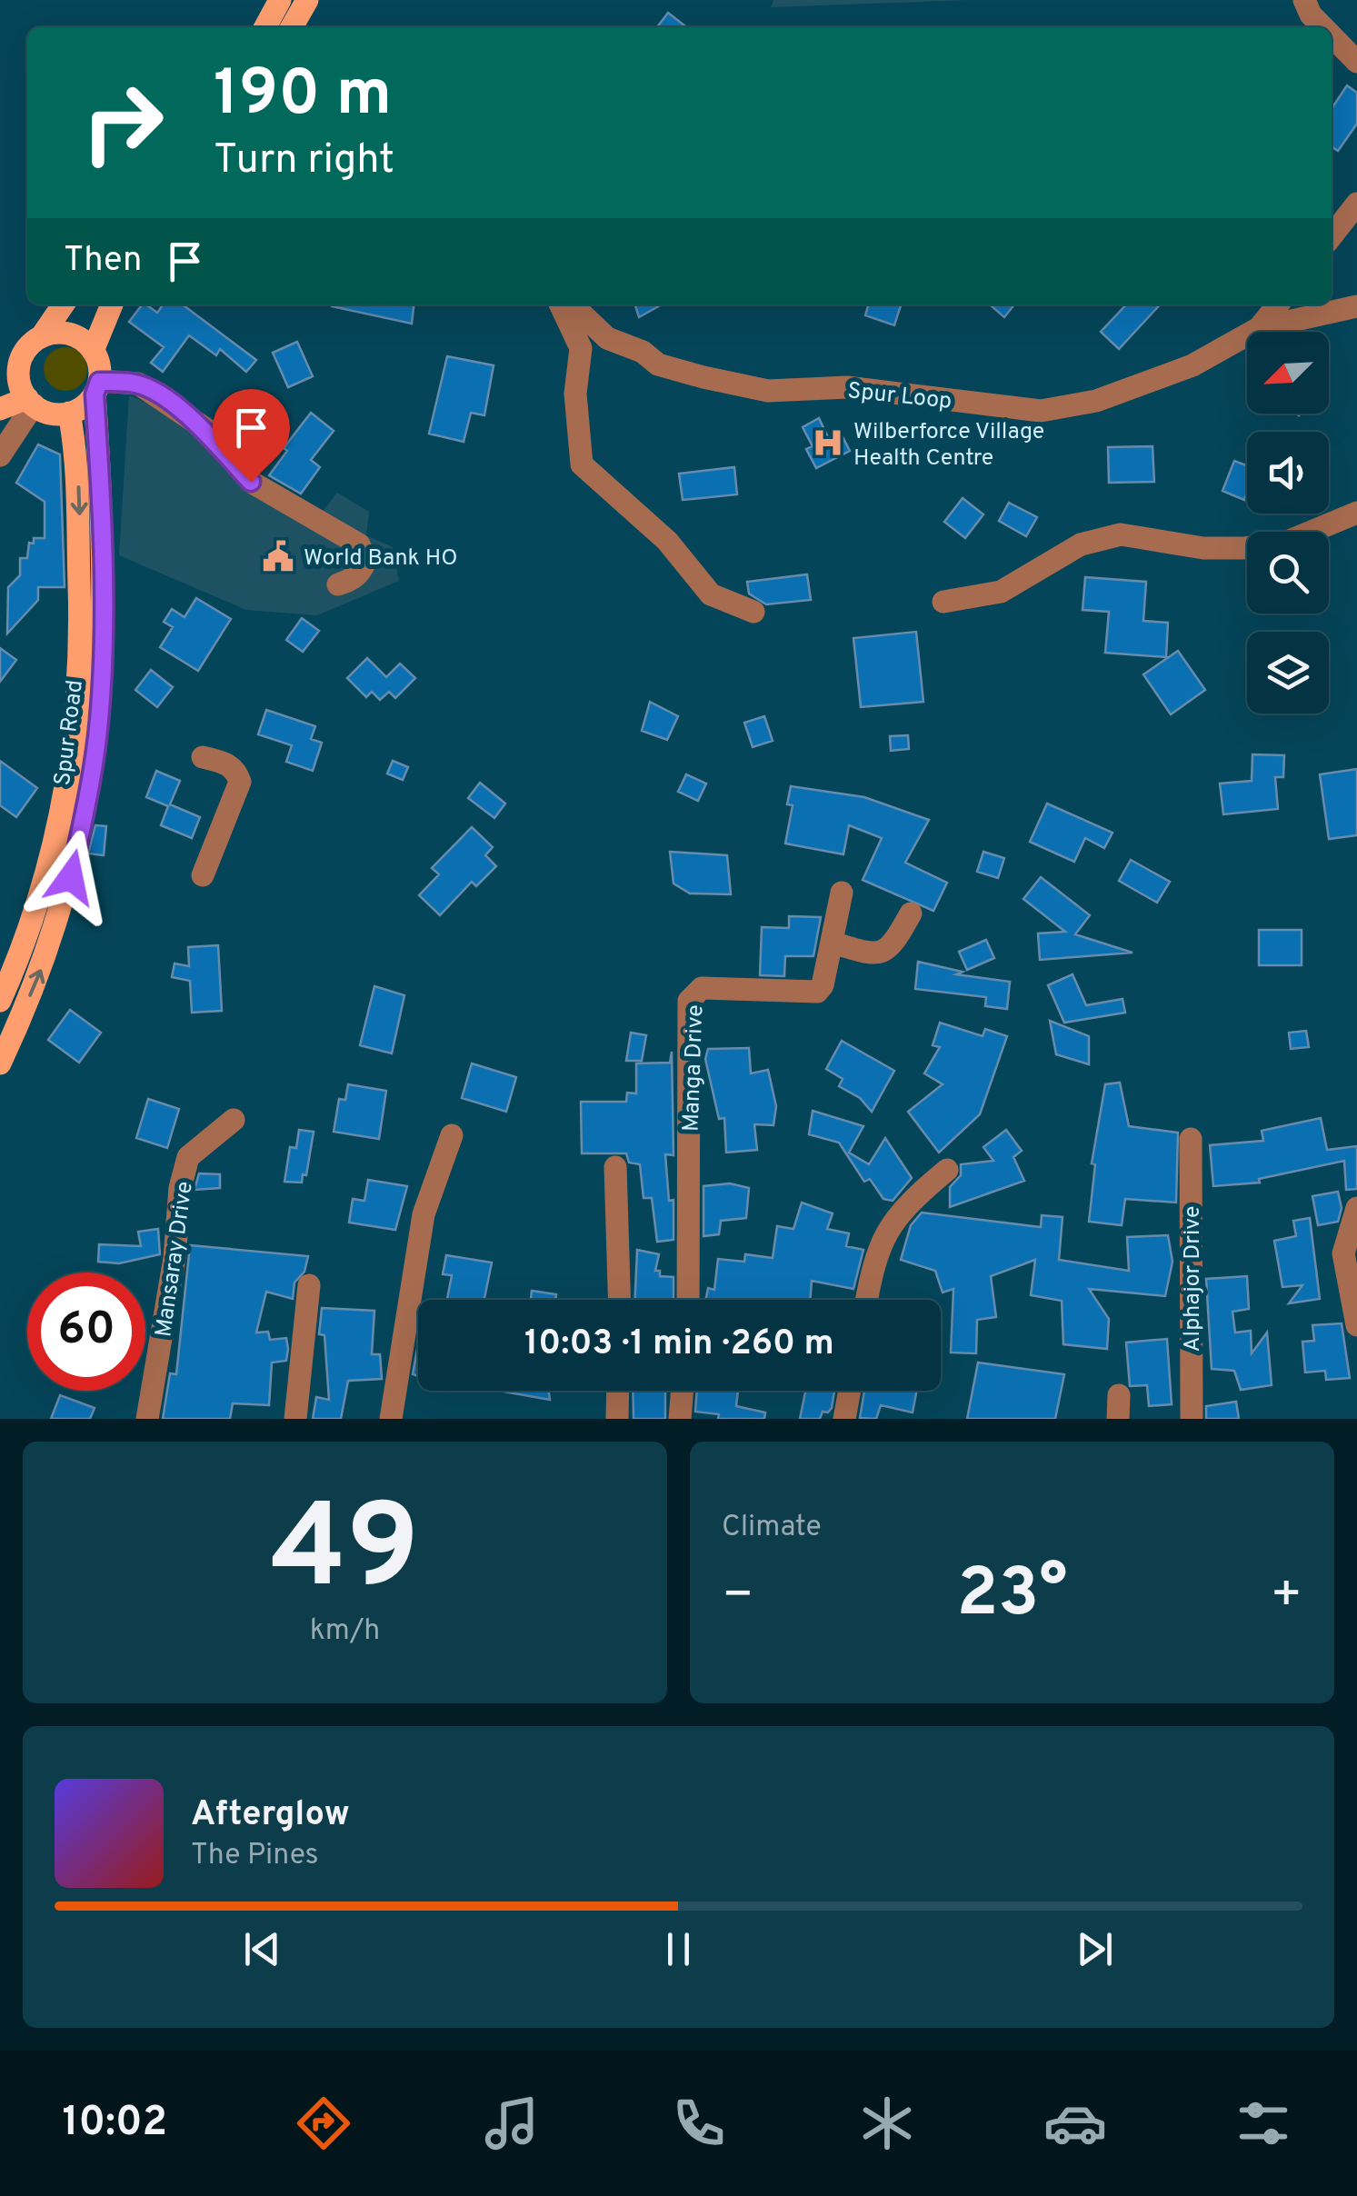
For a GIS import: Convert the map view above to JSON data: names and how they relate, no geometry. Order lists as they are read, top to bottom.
{
  "streets": {
    "main road": ["Spur Road"],
    "street": [
      "Spur Loop",
      "Manga Drive",
      "Mansaray Drive",
      "Alphajor Drive"
    ]
  },
  "places": {
    "hospital": ["Wilberforce Village Health Centre"],
    "public building": ["World Bank HO"]
  },
  "north": "bottom left",
  "page": {
    "turn": ["190 m", "Turn right"],
    "then": "Then",
    "limit": "60",
    "trip": "10:03 · 1 min · 260 m",
    "tile": [
      ["49", "km/h"],
      "Climate"
    ],
    "heat": ["−", "23°", "+"],
    "song": ["Afterglow", "The Pines"],
    "tabs": "10:02"
  }
}
